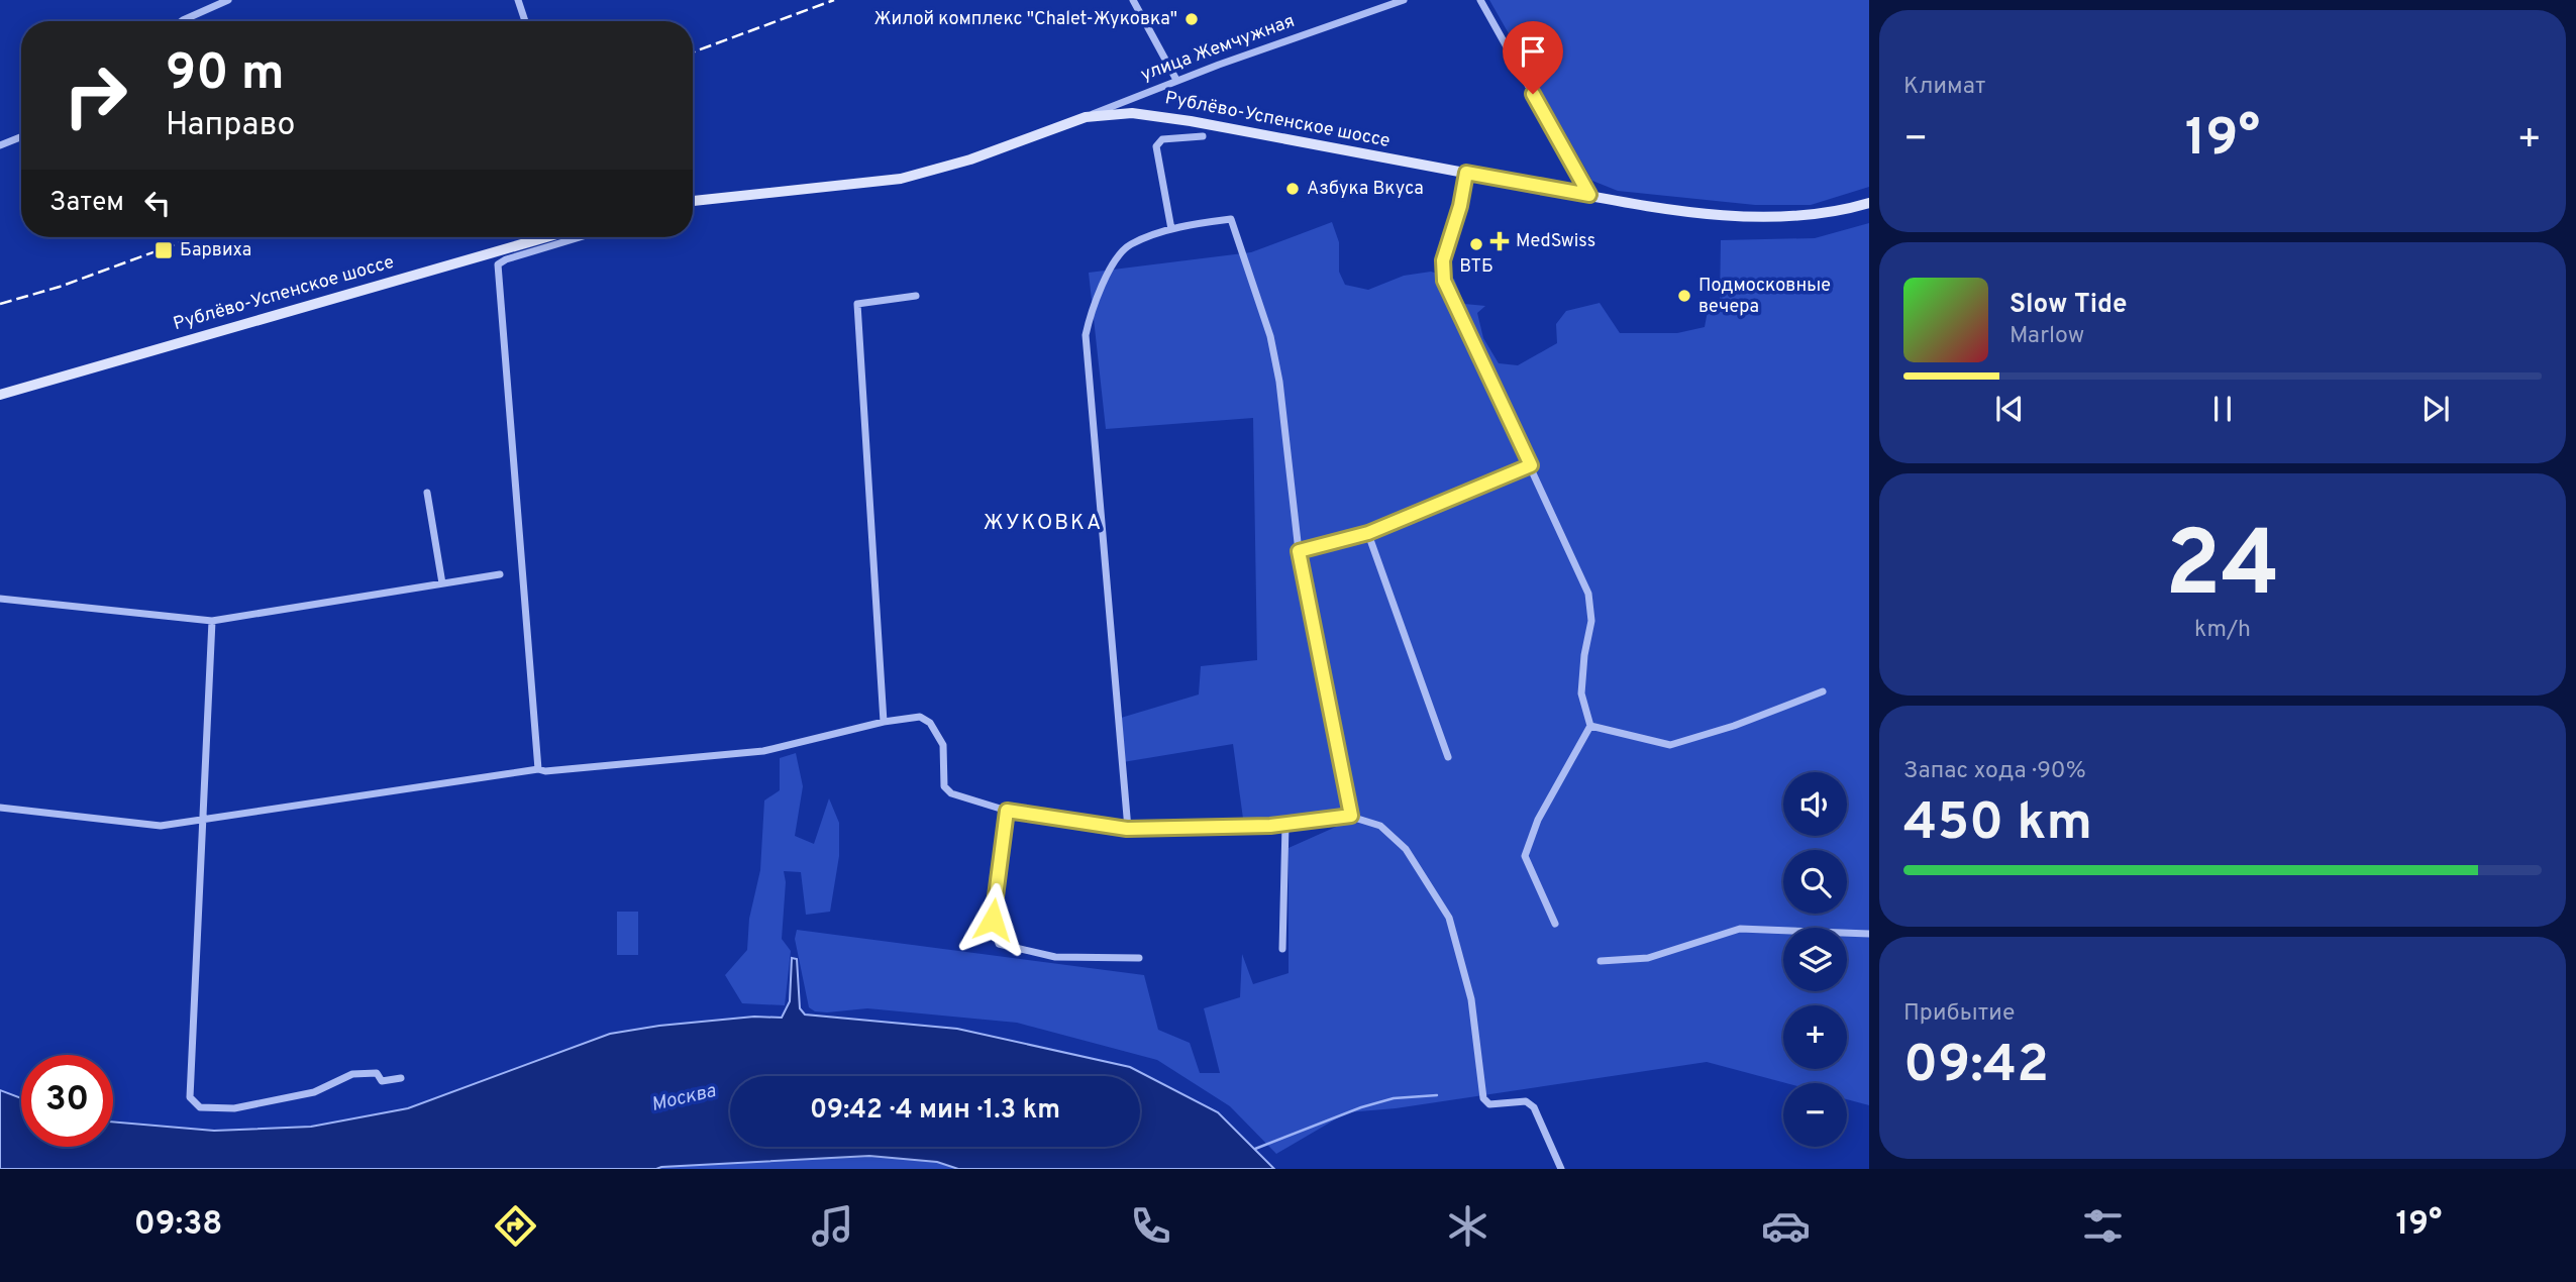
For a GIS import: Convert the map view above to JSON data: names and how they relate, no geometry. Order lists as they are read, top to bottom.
{
  "streets": {
    "main road": ["Рублёво-Успенское шоссе"],
    "street": ["улица Жемчужная"]
  },
  "crossings": [
    ["улица Жемчужная", "Рублёво-Успенское шоссе"]
  ],
  "districts": ["ЖУКОВКА"],
  "water": ["Москва"],
  "places": {
    "other": [
      "Жилой комплекс \"Chalet-Жуковка\"",
      "Азбука Вкуса",
      "ВТБ",
      "Подмосковные вечера"
    ],
    "health": ["MedSwiss"],
    "transit": ["Барвиха"]
  },
  "page": {
    "tile": [
      "Климат",
      ["24", "km/h"],
      ["Запас хода · 90%", "450 km"],
      ["Прибытие", "09:42"]
    ],
    "turn": ["90 m", "Направо"],
    "heat": ["−", "19°", "+"],
    "then": "Затем",
    "song": ["Slow Tide", "Marlow"],
    "map_buttons": ["+", "−"],
    "limit": "30",
    "trip": "09:42 · 4 мин · 1.3 km",
    "tabs": ["09:38", "19°"]
  }
}
